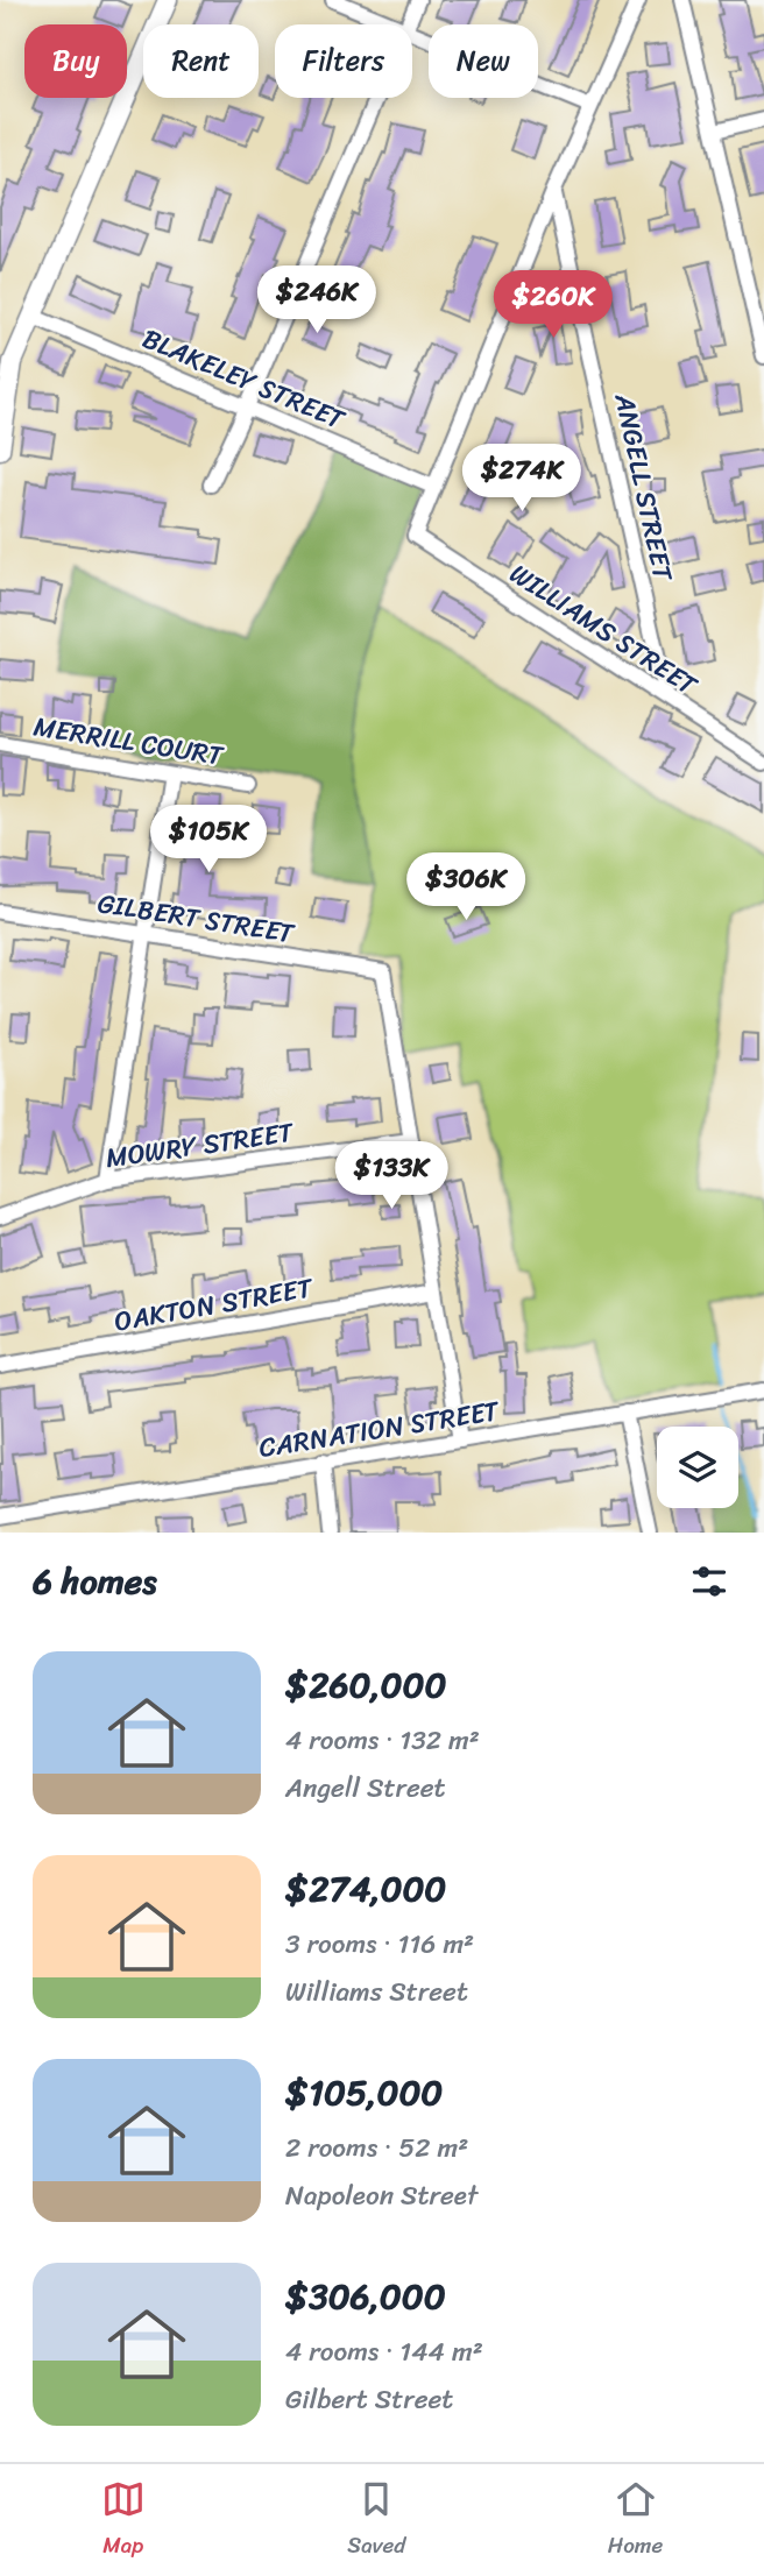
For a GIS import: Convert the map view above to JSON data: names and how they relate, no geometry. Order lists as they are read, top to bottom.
{
  "streets": {
    "street": [
      "BLAKELEY STREET",
      "ANGELL STREET",
      "WILLIAMS STREET",
      "MERRILL COURT",
      "GILBERT STREET",
      "MOWRY STREET",
      "OAKTON STREET",
      "CARNATION STREET"
    ]
  },
  "crossings": [
    ["BLAKELEY STREET", "WILLIAMS STREET"],
    ["ANGELL STREET", "WILLIAMS STREET"],
    ["GILBERT STREET", "MOWRY STREET"]
  ],
  "page": {
    "chip": [
      "Buy",
      "Rent",
      "Filters",
      "New"
    ],
    "price": [
      "$246K",
      "$260K",
      "$274K",
      "$105K",
      "$306K",
      "$133K"
    ],
    "heading": "6 homes",
    "list": [
      {
        "name": "$260,000",
        "note": "4 rooms · 132 m² · Angell Street"
      },
      {
        "name": "$274,000",
        "note": "3 rooms · 116 m² · Williams Street"
      },
      {
        "name": "$105,000",
        "note": "2 rooms · 52 m² · Napoleon Street"
      },
      {
        "name": "$306,000",
        "note": "4 rooms · 144 m² · Gilbert Street"
      }
    ],
    "tabs": ["Map", "Saved", "Home"]
  }
}
